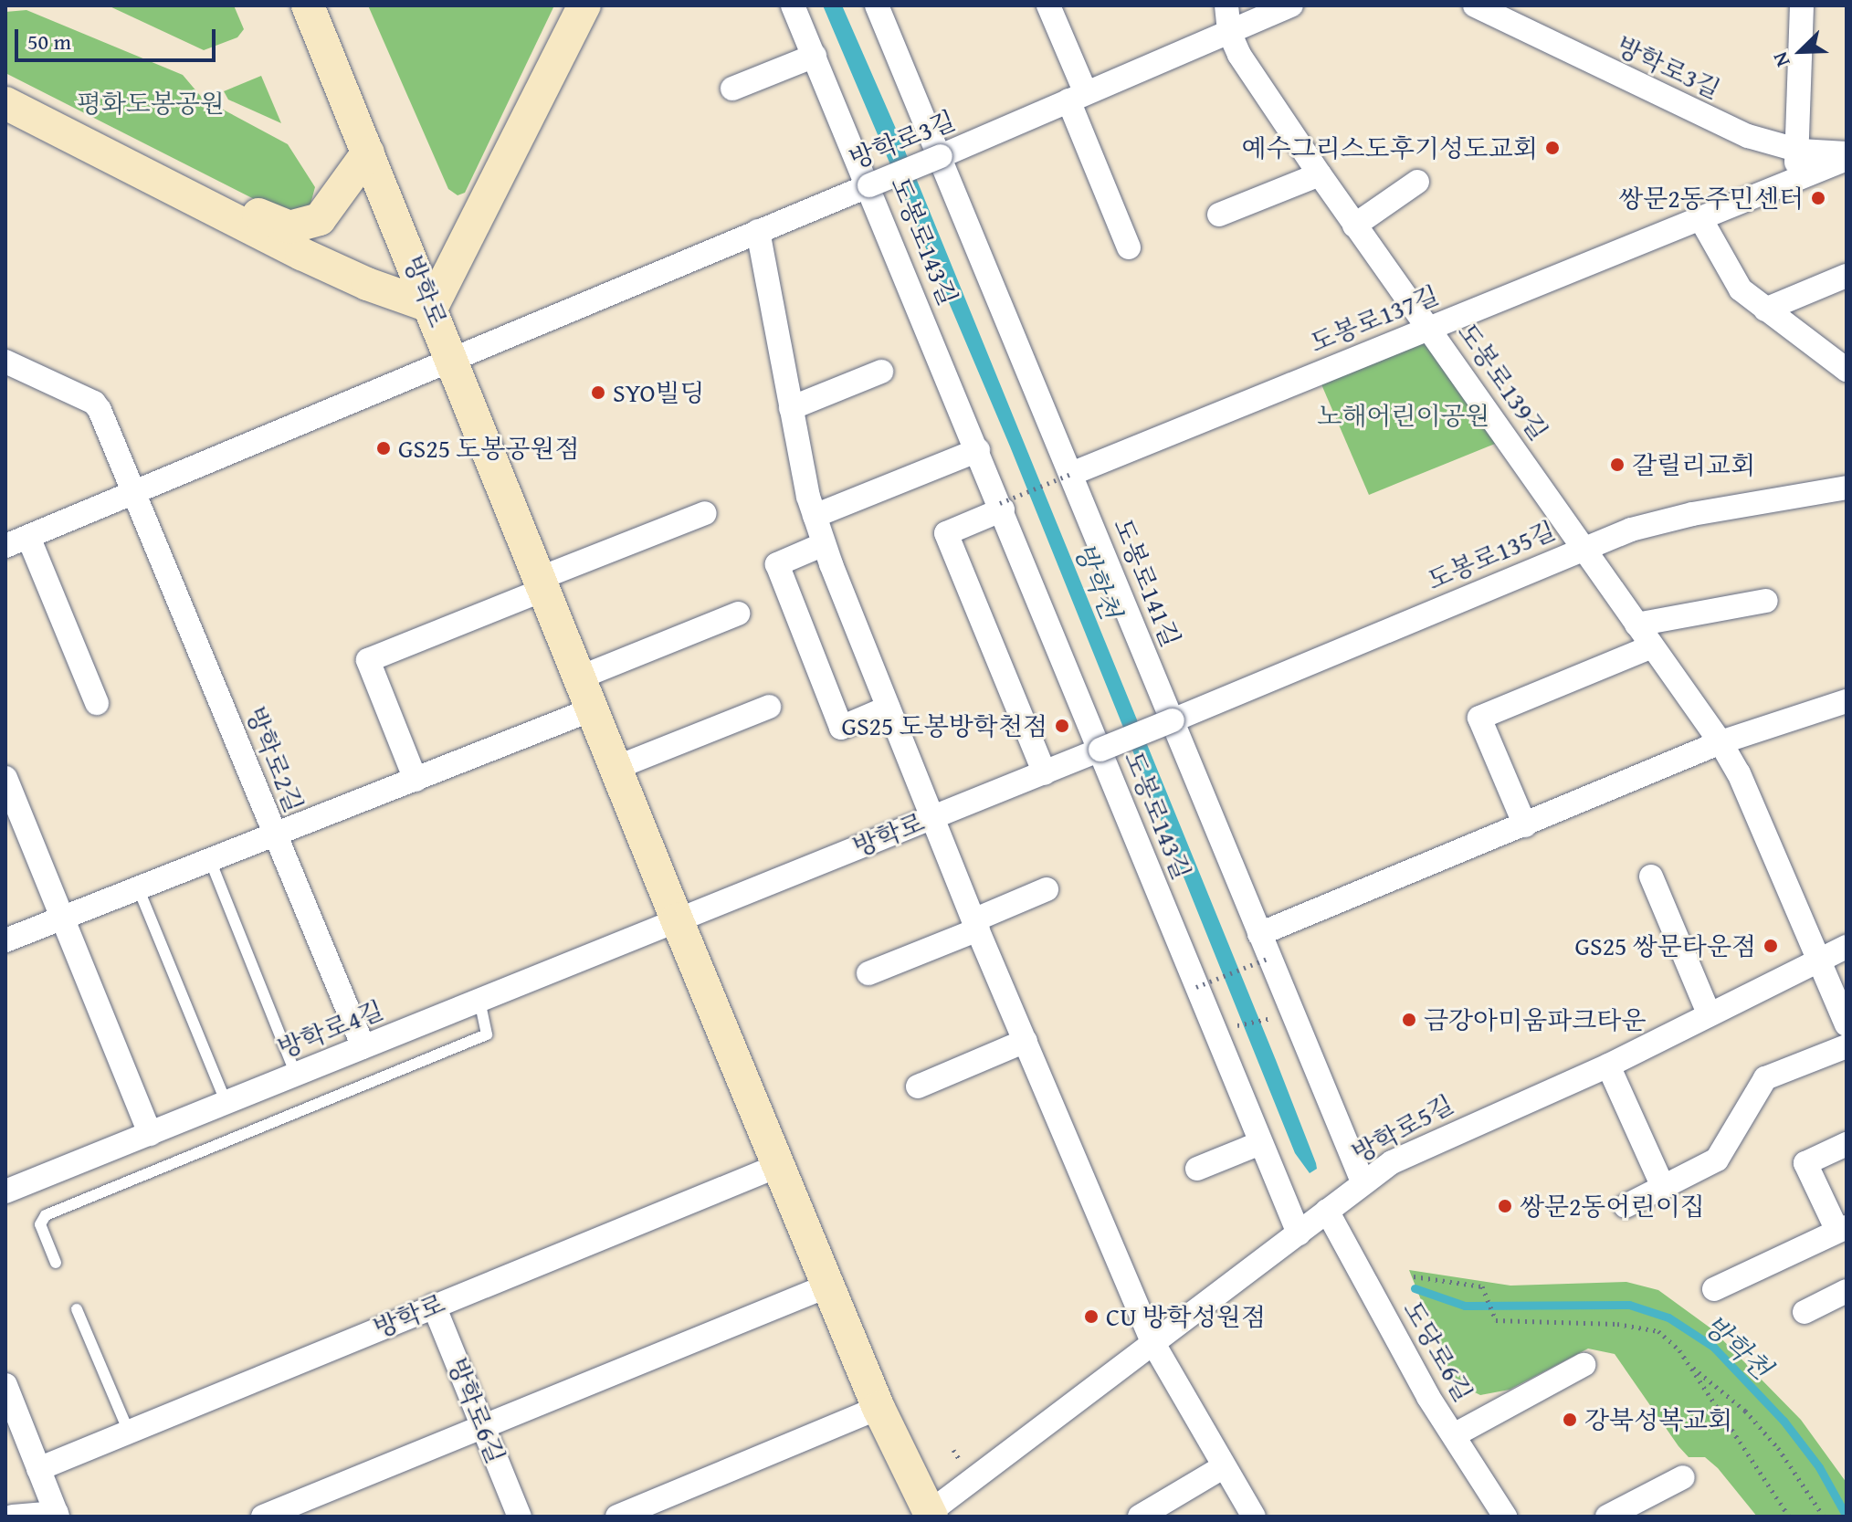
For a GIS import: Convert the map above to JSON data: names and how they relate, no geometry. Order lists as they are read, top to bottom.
{
  "streets": {
    "main road": ["방학로"],
    "street": [
      "방학로3길",
      "도봉로143길",
      "도봉로137길",
      "도봉로139길",
      "도봉로135길",
      "도봉로141길",
      "방학로2길",
      "방학로4길",
      "방학로5길",
      "도당로6길",
      "방학로6길"
    ]
  },
  "crossings": [
    ["방학로3길", "도봉로143길"],
    ["방학로3길", "방학로"],
    ["방학로3길", "도봉로137길"],
    ["방학로3길", "도봉로139길"],
    ["방학로3길", "도봉로141길"],
    ["도봉로143길", "방학로"],
    ["도봉로143길", "도봉로135길"],
    ["도봉로143길", "방학로5길"],
    ["방학로", "도봉로135길"],
    ["방학로", "방학로4길"],
    ["방학로", "방학로5길"],
    ["방학로", "방학로6길"],
    ["도봉로137길", "도봉로139길"],
    ["도봉로137길", "도봉로141길"],
    ["도봉로139길", "도봉로135길"],
    ["도봉로139길", "방학로5길"],
    ["도봉로135길", "도봉로141길"],
    ["도봉로141길", "방학로5길"],
    ["방학로2길", "방학로4길"],
    ["방학로5길", "도당로6길"]
  ],
  "water": ["방학천"],
  "parks": ["평화도봉공원", "노해어린이공원"],
  "places": [
    "예수그리스도후기성도교회",
    "쌍문2동주민센터",
    "SYO빌딩",
    "GS25 도봉공원점",
    "갈릴리교회",
    "GS25 도봉방학천점",
    "GS25 쌍문타운점",
    "금강아미움파크타운",
    "쌍문2동어린이집",
    "CU 방학성원점",
    "강북성복교회"
  ],
  "scale_bar": "50 m",
  "north": "bottom left"
}
